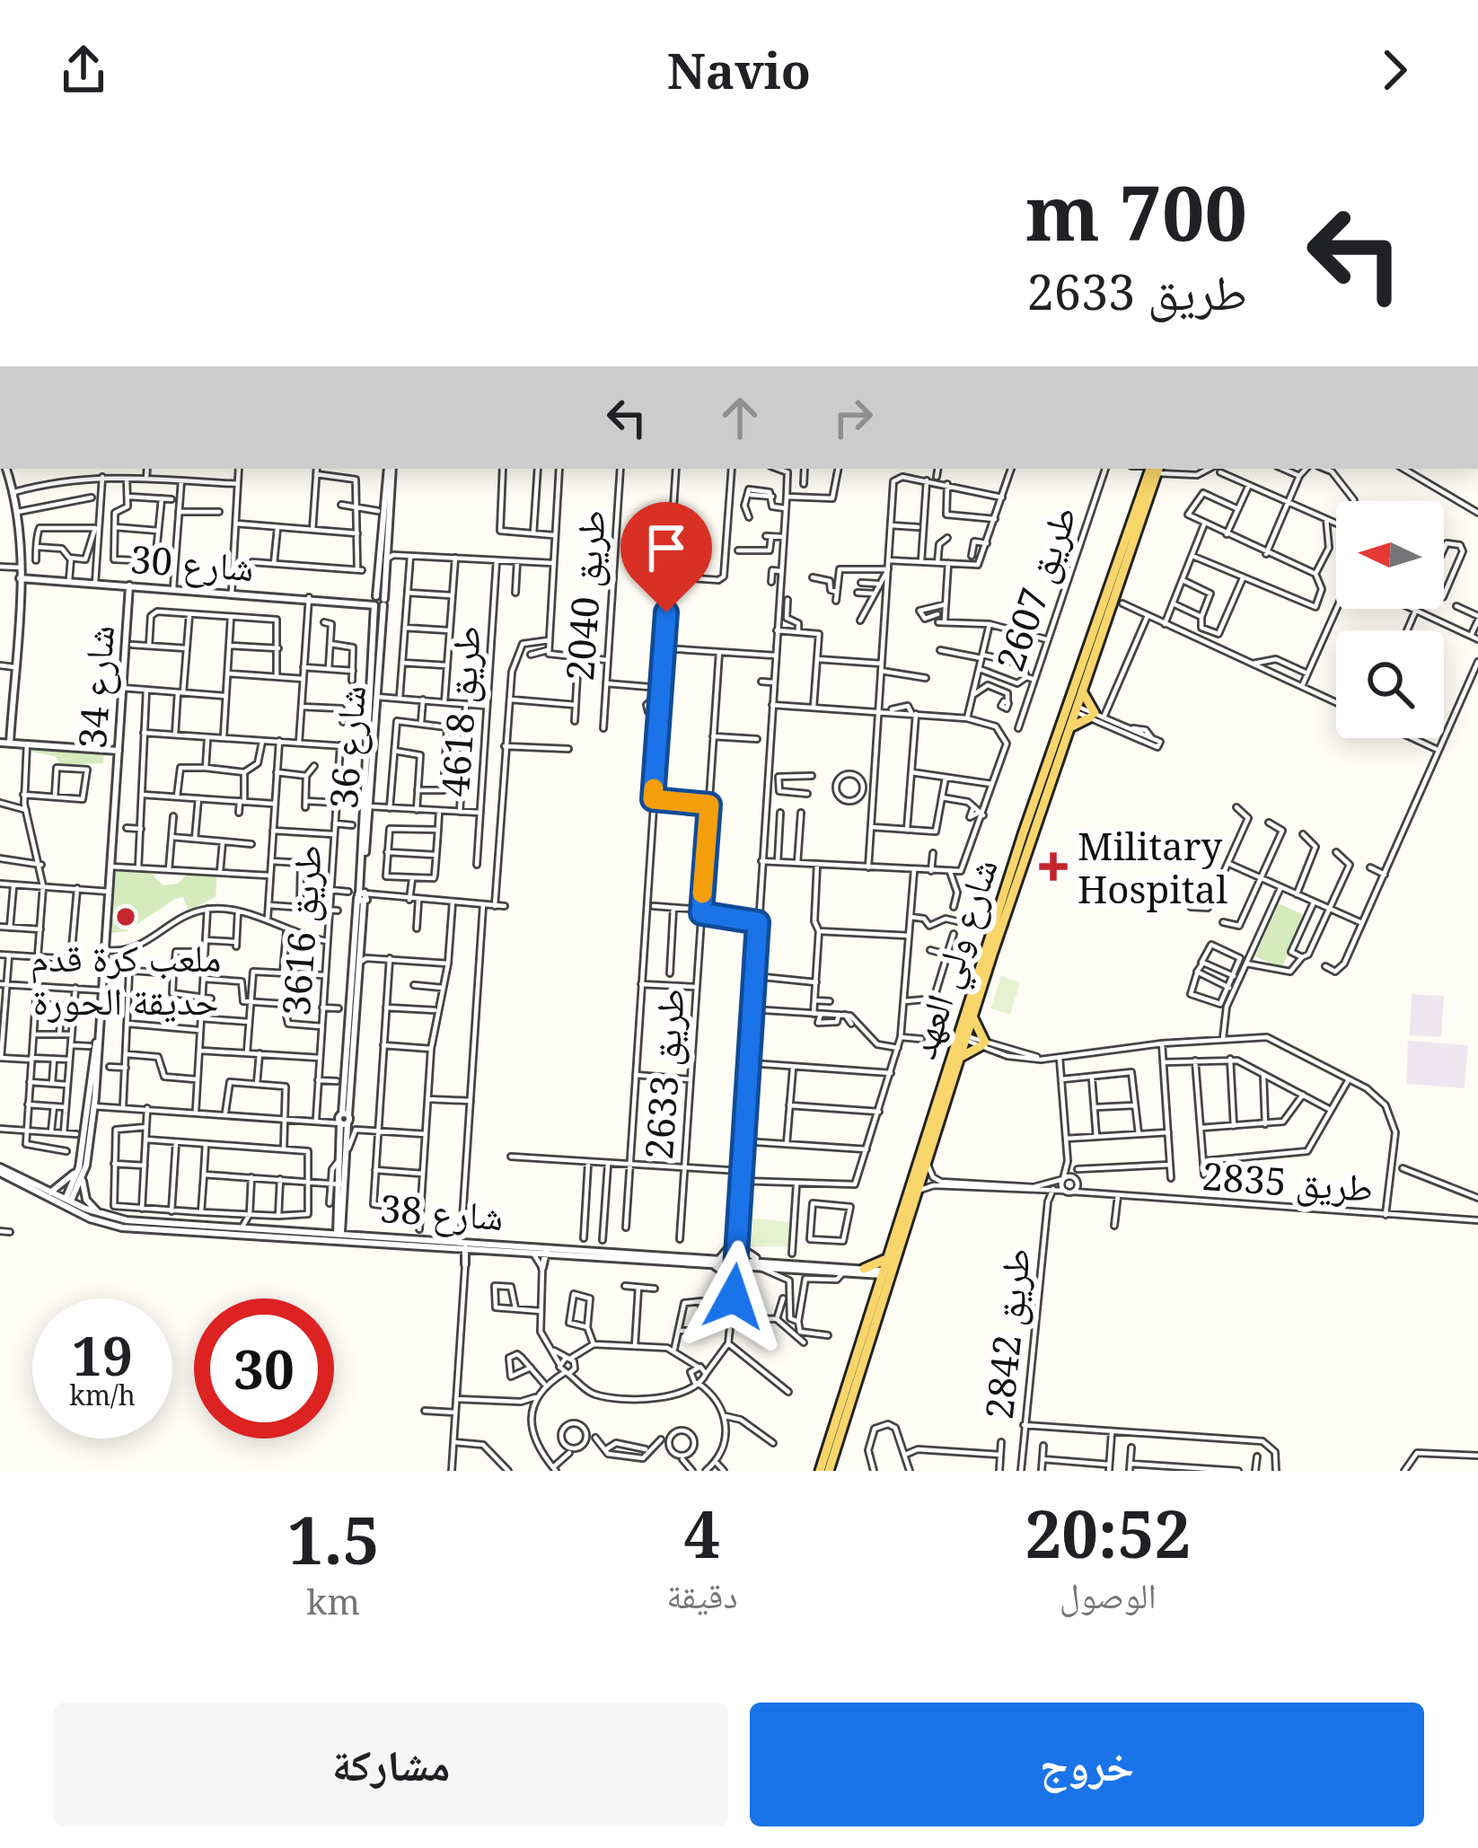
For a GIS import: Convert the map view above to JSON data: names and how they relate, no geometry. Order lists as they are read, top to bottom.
{
  "streets": {
    "main road": ["شارع ولي العهد"],
    "street": [
      "شارع 30",
      "طريق 2607",
      "طريق 2040",
      "شارع 34",
      "طريق 4618",
      "شارع 36",
      "طريق 3616",
      "طريق 2633",
      "طريق 2835",
      "شارع 38",
      "طريق 2842"
    ]
  },
  "crossings": [
    ["شارع 30", "شارع 34"],
    ["شارع 30", "شارع 36"],
    ["شارع 34", "شارع 38"],
    ["شارع 36", "شارع 38"],
    ["شارع ولي العهد", "شارع 38"],
    ["طريق 2835", "طريق 2842"]
  ],
  "places": {
    "health": ["Military Hospital"],
    "other": ["ملعب كرة قدم حديقة الحورة"]
  },
  "north": "left",
  "page": {
    "header": "Navio",
    "turn": ["700 m", "طريق 2633"],
    "speed": "19 km/h",
    "limit": "30",
    "eta": [
      "20:52",
      "الوصول",
      "4",
      "دقيقة",
      "1.5",
      "km"
    ],
    "buttons": ["خروج", "مشاركة"]
  }
}
